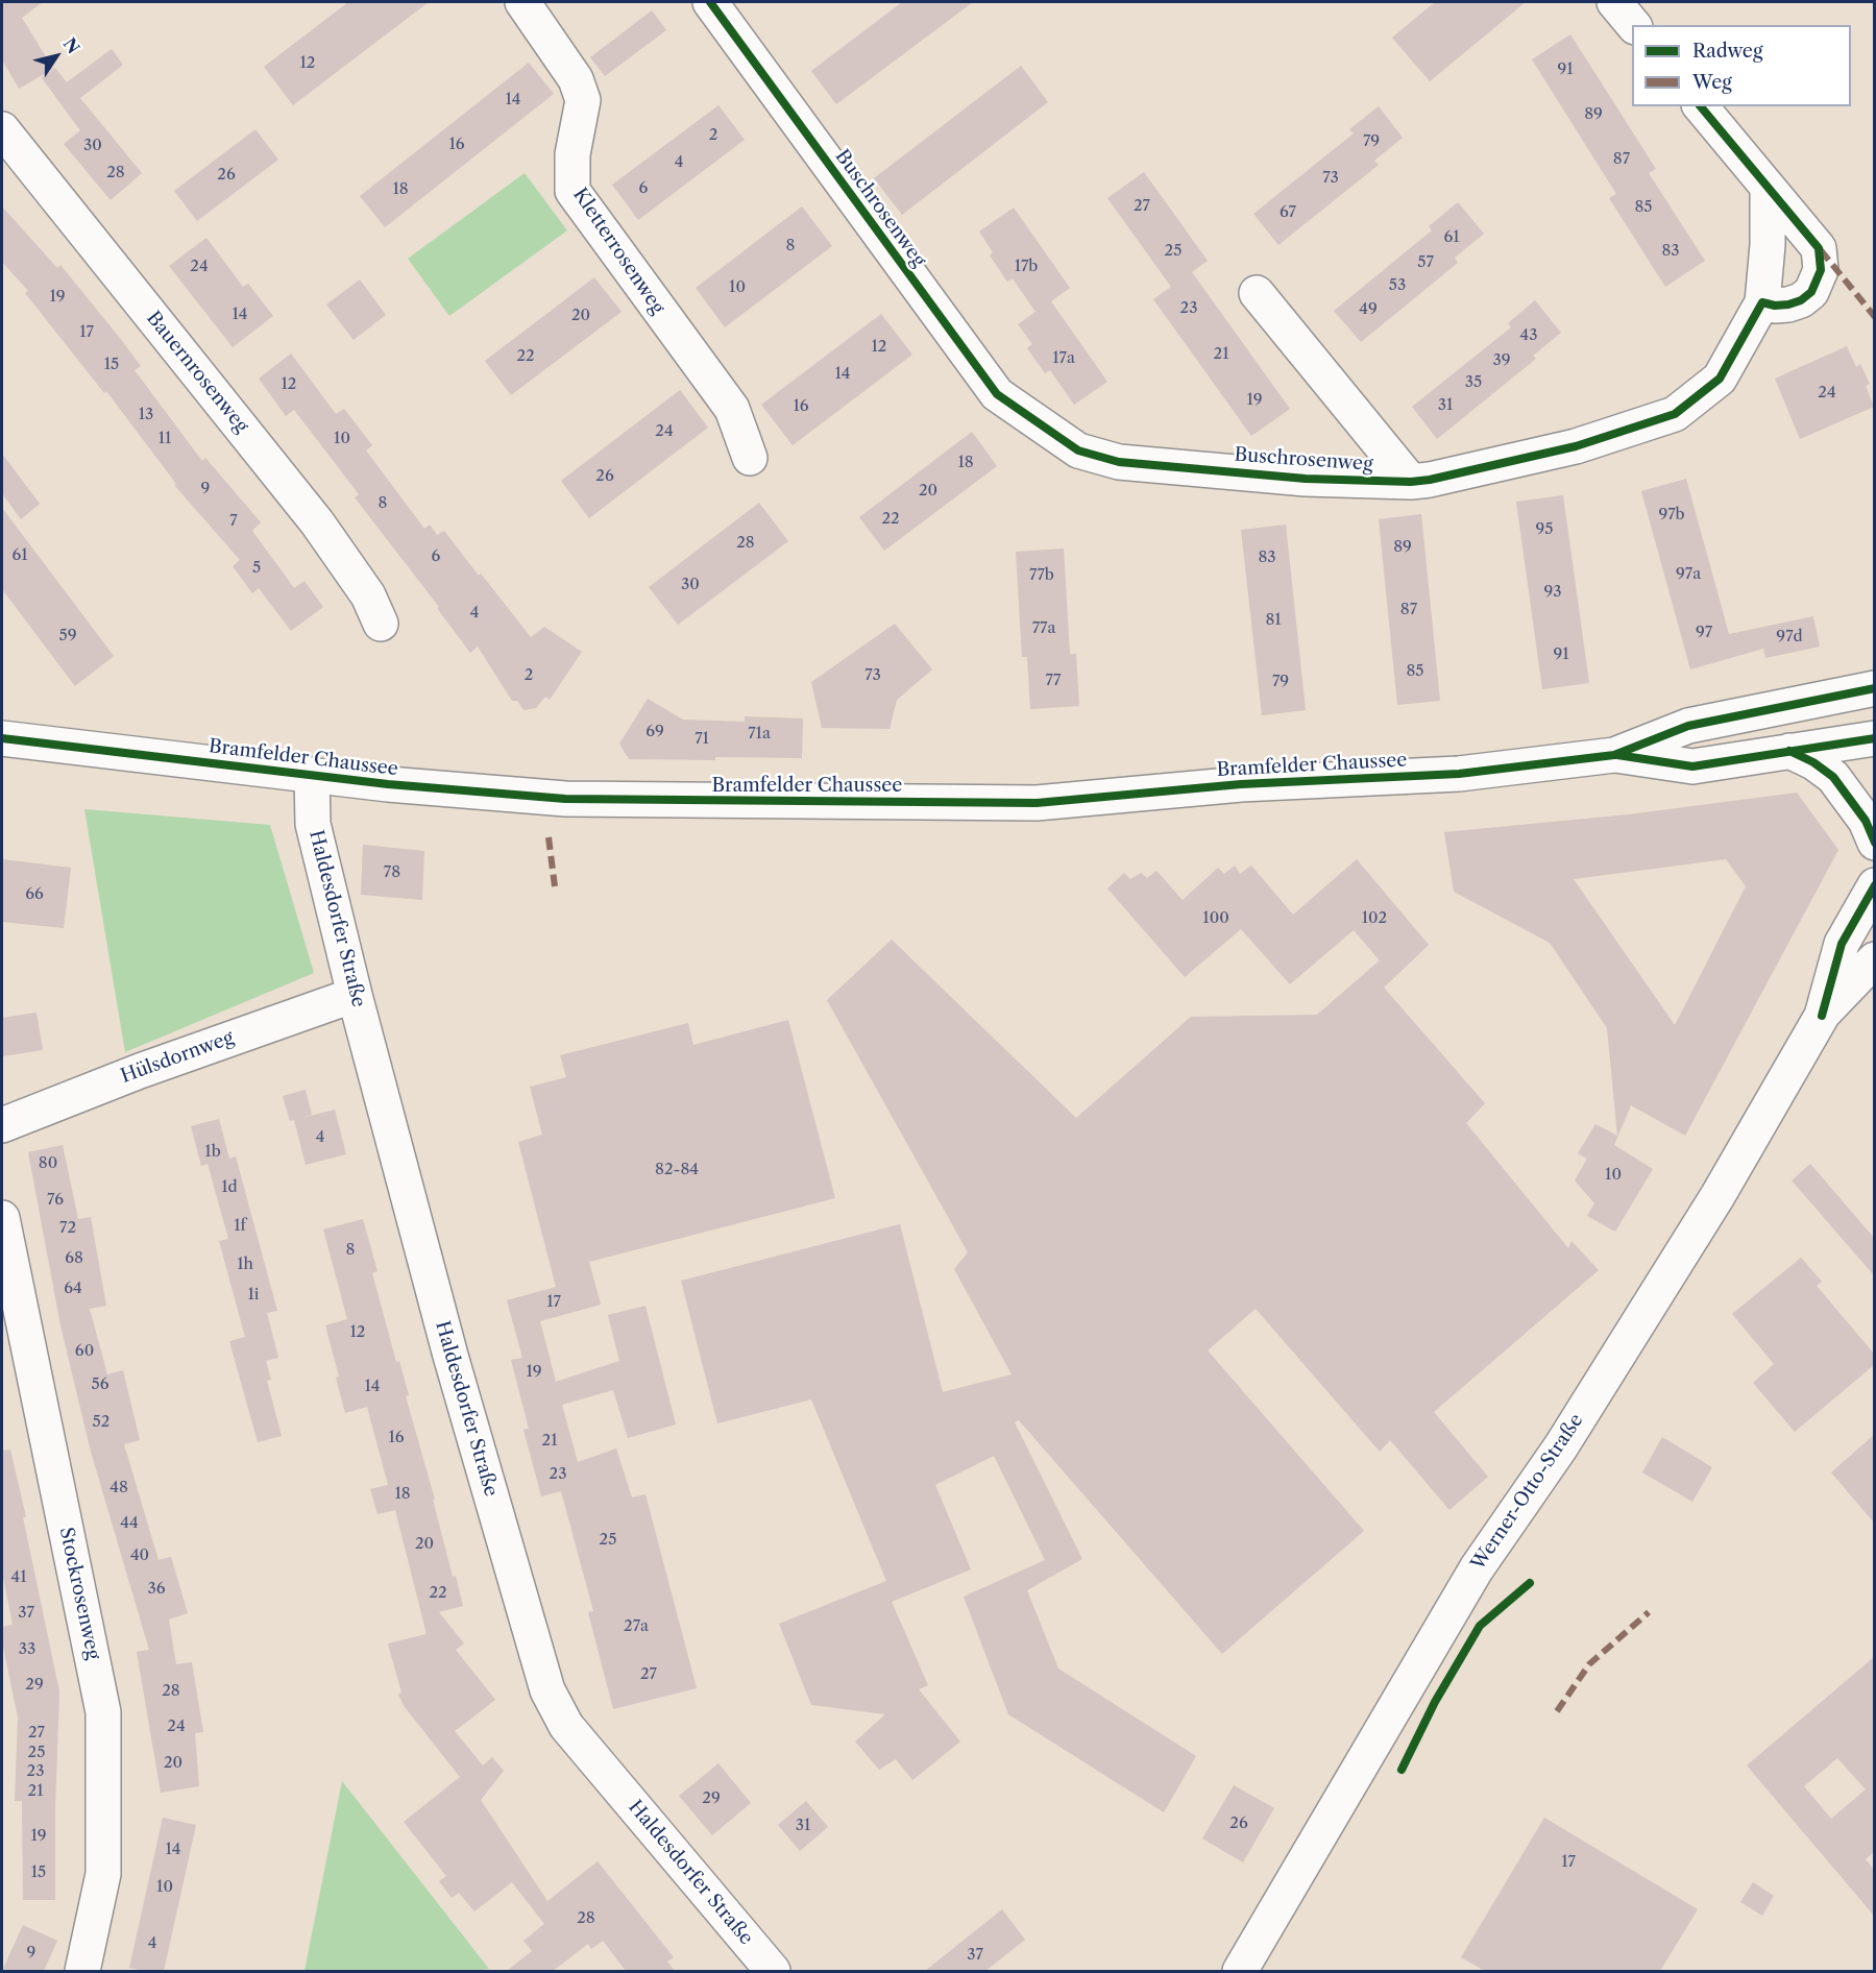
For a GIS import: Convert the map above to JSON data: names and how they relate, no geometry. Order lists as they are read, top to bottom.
{
  "streets": {
    "street": [
      "Buschrosenweg",
      "Kletterrosenweg",
      "Bauernrosenweg",
      "Bramfelder Chaussee",
      "Haldesdorfer Straße",
      "Hülsdornweg",
      "Werner-Otto-Straße",
      "Stockrosenweg"
    ]
  },
  "crossings": [
    ["Bramfelder Chaussee", "Haldesdorfer Straße"],
    ["Haldesdorfer Straße", "Hülsdornweg"]
  ],
  "house_numbers": [
    "12",
    "91",
    "14",
    "89",
    "2",
    "79",
    "16",
    "30",
    "87",
    "4",
    "28",
    "26",
    "73",
    "6",
    "18",
    "27",
    "85",
    "67",
    "61",
    "8",
    "25",
    "83",
    "57",
    "24",
    "17b",
    "53",
    "10",
    "19",
    "23",
    "49",
    "14",
    "20",
    "17",
    "43",
    "12",
    "21",
    "22",
    "17a",
    "39",
    "15",
    "14",
    "35",
    "12",
    "24",
    "19",
    "31",
    "16",
    "13",
    "24",
    "11",
    "10",
    "18",
    "26",
    "9",
    "20",
    "8",
    "97b",
    "22",
    "7",
    "95",
    "28",
    "89",
    "61",
    "6",
    "83",
    "5",
    "97a",
    "77b",
    "30",
    "93",
    "87",
    "4",
    "81",
    "77a",
    "97",
    "59",
    "97d",
    "91",
    "85",
    "2",
    "73",
    "77",
    "79",
    "69",
    "71a",
    "71",
    "78",
    "66",
    "100",
    "102",
    "4",
    "1b",
    "80",
    "82-84",
    "10",
    "1d",
    "76",
    "1f",
    "72",
    "8",
    "68",
    "1h",
    "64",
    "1i",
    "17",
    "12",
    "60",
    "19",
    "56",
    "14",
    "52",
    "16",
    "21",
    "23",
    "48",
    "18",
    "44",
    "25",
    "20",
    "40",
    "41",
    "36",
    "22",
    "37",
    "27a",
    "33",
    "27",
    "29",
    "28",
    "24",
    "27",
    "25",
    "20",
    "23",
    "21",
    "29",
    "26",
    "31",
    "19",
    "14",
    "17",
    "15",
    "10",
    "28",
    "4",
    "9",
    "37"
  ],
  "legend": ["Radweg", "Weg"],
  "north": "top right"
}
